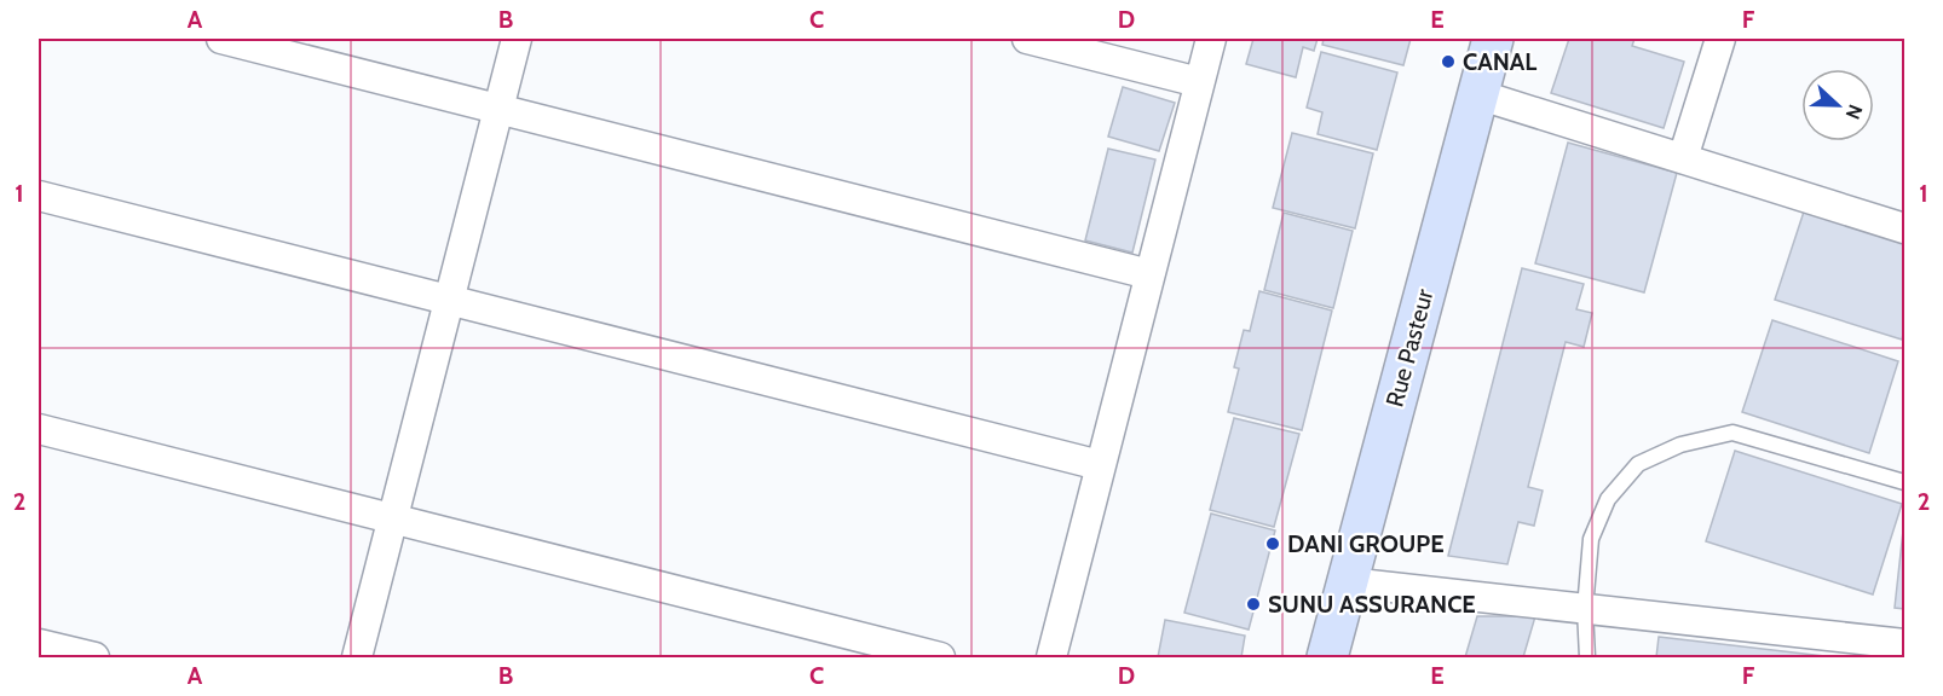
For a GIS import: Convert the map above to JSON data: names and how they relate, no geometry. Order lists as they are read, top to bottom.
{
  "streets": {
    "main road": ["Rue Pasteur"]
  },
  "places": ["CANAL", "DANI GROUPE", "SUNU ASSURANCE"],
  "north": "right",
  "grid": {
    "columns": [
      "A",
      "B",
      "C",
      "D",
      "E",
      "F"
    ],
    "rows": ["1", "2"]
  }
}
